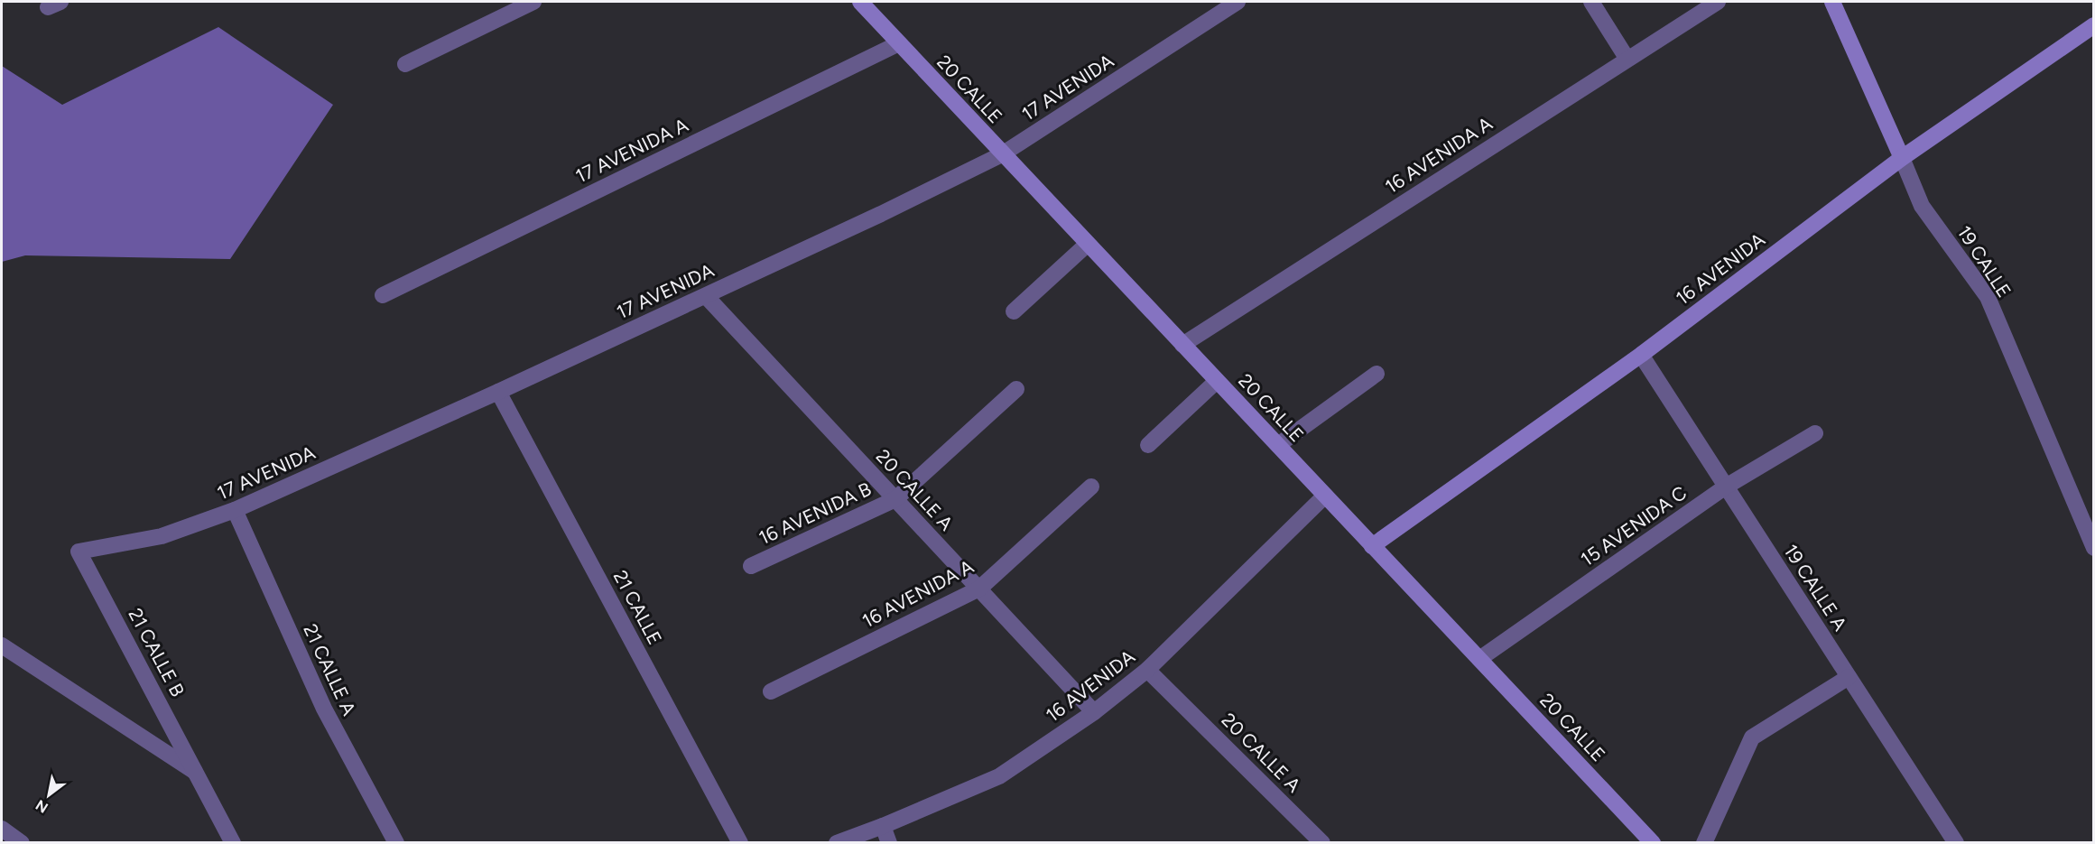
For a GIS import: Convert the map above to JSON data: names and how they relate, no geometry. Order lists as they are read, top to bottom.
{
  "streets": {
    "street": [
      "17 AVENIDA",
      "20 CALLE",
      "17 AVENIDA A",
      "16 AVENIDA A",
      "19 CALLE",
      "16 AVENIDA",
      "20 CALLE A",
      "16 AVENIDA B",
      "15 AVENIDA C",
      "19 CALLE A",
      "21 CALLE",
      "21 CALLE B",
      "21 CALLE A"
    ]
  },
  "crossings": [
    ["17 AVENIDA", "20 CALLE"],
    ["17 AVENIDA", "20 CALLE A"],
    ["17 AVENIDA", "21 CALLE"],
    ["17 AVENIDA", "21 CALLE B"],
    ["17 AVENIDA", "21 CALLE A"],
    ["20 CALLE", "17 AVENIDA A"],
    ["20 CALLE", "16 AVENIDA A"],
    ["20 CALLE", "16 AVENIDA"],
    ["20 CALLE", "15 AVENIDA C"],
    ["16 AVENIDA A", "20 CALLE A"],
    ["19 CALLE", "16 AVENIDA"],
    ["16 AVENIDA", "20 CALLE A"],
    ["16 AVENIDA", "19 CALLE A"],
    ["20 CALLE A", "16 AVENIDA B"],
    ["15 AVENIDA C", "19 CALLE A"]
  ],
  "north": "bottom left"
}
